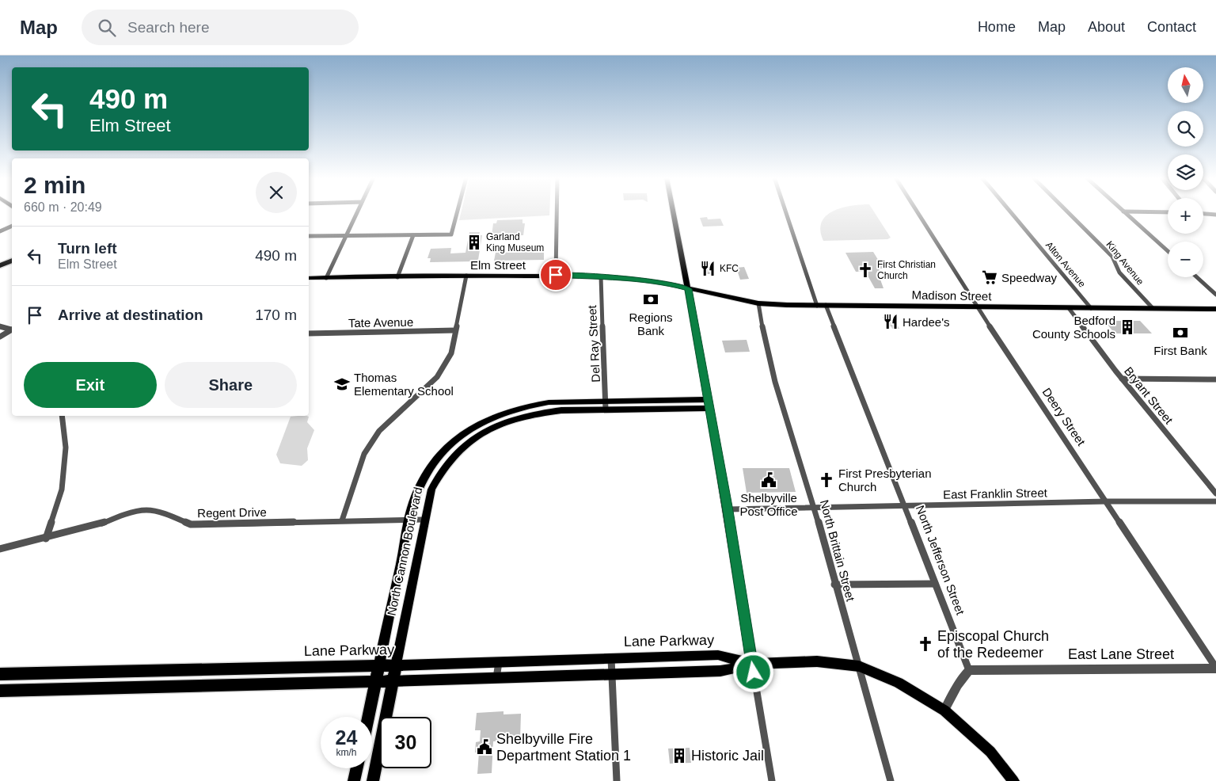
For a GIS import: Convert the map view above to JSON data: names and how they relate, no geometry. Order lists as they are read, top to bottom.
{
  "streets": {
    "highway": ["North Cannon Boulevard", "Lane Parkway"],
    "main road": ["Elm Street", "Madison Street"],
    "street": [
      "King Avenue",
      "Alton Avenue",
      "Tate Avenue",
      "Del Ray Street",
      "Bryant Street",
      "Deery Street",
      "East Franklin Street",
      "Regent Drive",
      "North Brittain Street",
      "North Jefferson Street",
      "East Lane Street"
    ]
  },
  "crossings": [
    ["King Avenue", "Madison Street"],
    ["Elm Street", "Madison Street"],
    ["Elm Street", "Del Ray Street"],
    ["Alton Avenue", "Madison Street"],
    ["Madison Street", "Bryant Street"],
    ["Madison Street", "Deery Street"],
    ["Madison Street", "North Brittain Street"],
    ["Madison Street", "North Jefferson Street"],
    ["Del Ray Street", "North Cannon Boulevard"],
    ["Deery Street", "East Franklin Street"],
    ["Deery Street", "East Lane Street"],
    ["East Franklin Street", "North Brittain Street"],
    ["East Franklin Street", "North Jefferson Street"],
    ["Regent Drive", "North Cannon Boulevard"],
    ["North Cannon Boulevard", "Lane Parkway"],
    ["North Jefferson Street", "East Lane Street"]
  ],
  "places": {
    "building": ["Garland King Museum", "Bedford County Schools", "Historic Jail"],
    "restaurant": ["KFC", "Hardee's"],
    "church": ["First Christian Church", "First Presbyterian Church", "Episcopal Church of the Redeemer"],
    "supermarket": ["Speedway"],
    "bank": ["Regions Bank", "First Bank"],
    "school or university": ["Thomas Elementary School"],
    "public building": ["Shelbyville Post Office", "Shelbyville Fire Department Station 1"]
  },
  "north": "top",
  "page": {
    "header": "Map",
    "search": "Search here",
    "nav": [
      "Home",
      "Map",
      "About",
      "Contact"
    ],
    "map_buttons": ["+", "−"],
    "turn": ["490 m", "Elm Street"],
    "heading": ["2 min", "660 m · 20:49"],
    "list": [
      {
        "name": "Turn left",
        "note": "Elm Street",
        "value": "490 m"
      },
      {
        "name": "Arrive at destination",
        "value": "170 m"
      }
    ],
    "buttons": ["Exit", "Share"],
    "speed": "24 km/h",
    "limit": "30"
  }
}
